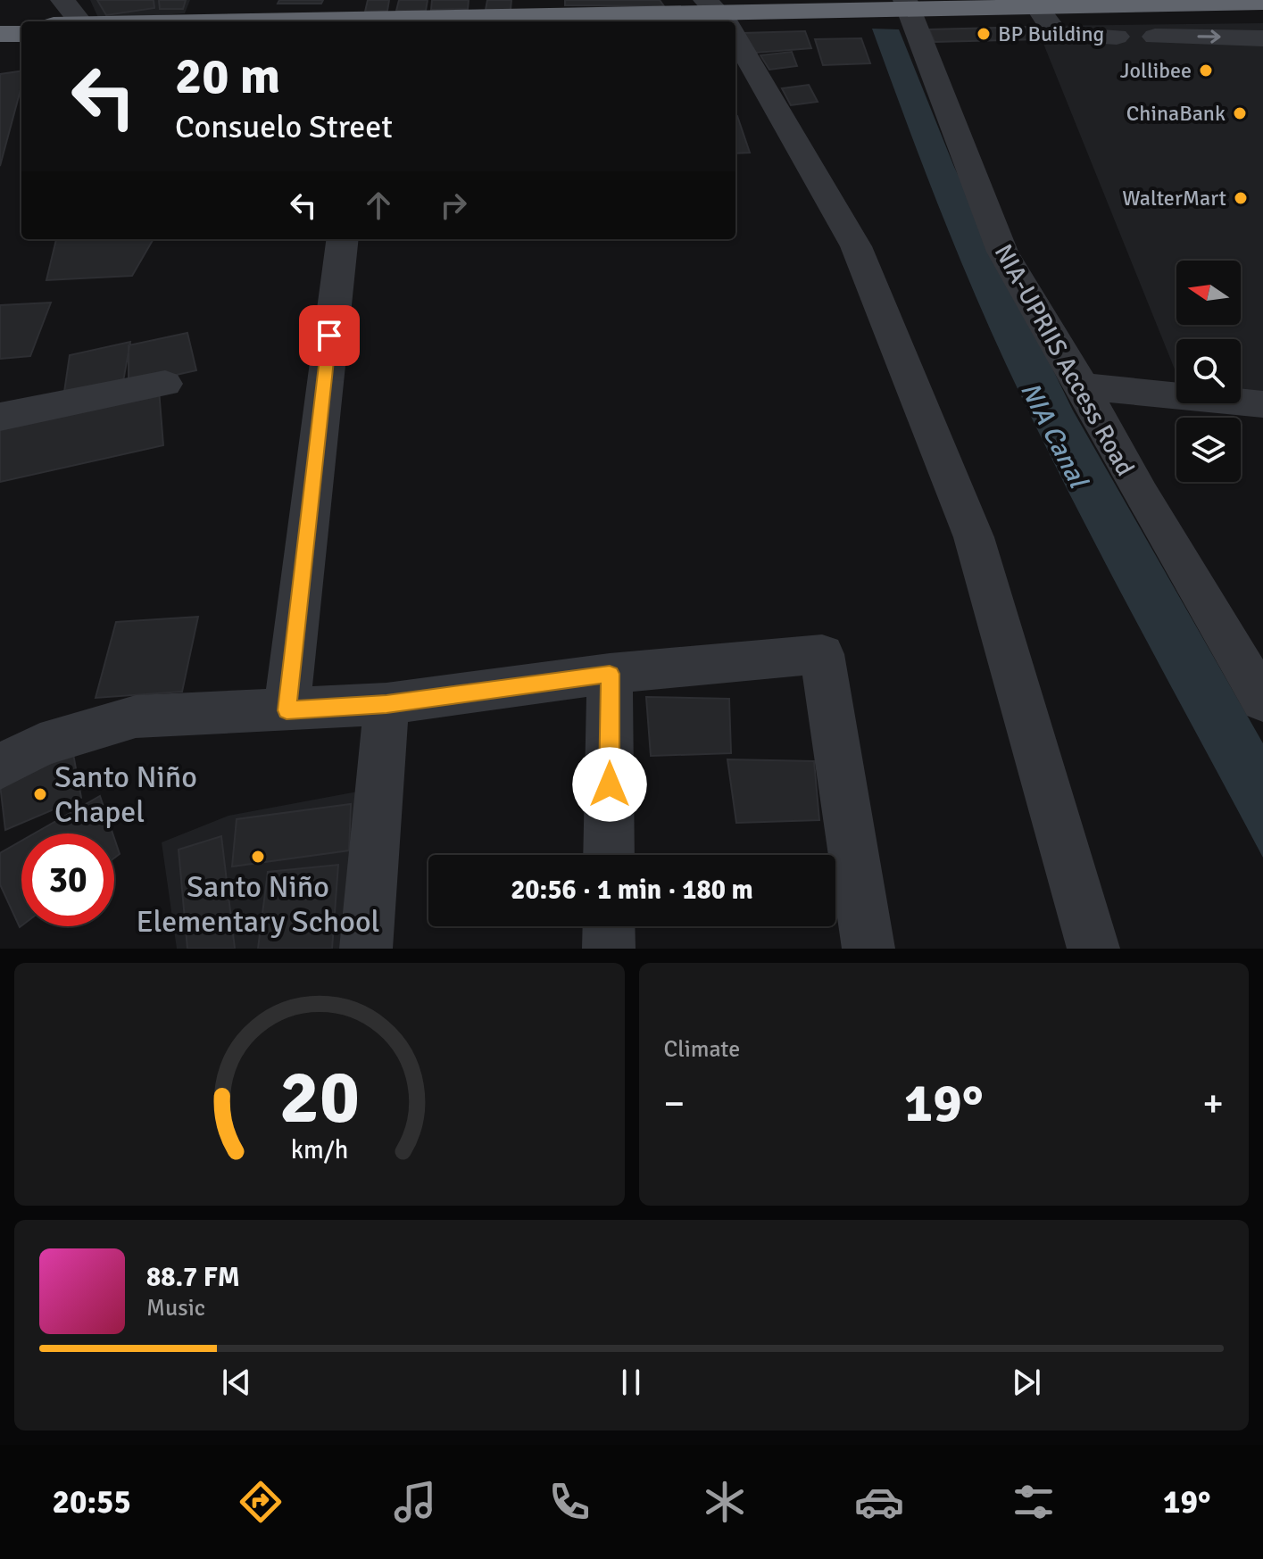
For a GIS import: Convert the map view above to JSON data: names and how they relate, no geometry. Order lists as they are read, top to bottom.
{
  "streets": {
    "street": ["NIA-UPRIIS Access Road"]
  },
  "water": ["NIA Canal"],
  "places": [
    "BP Building",
    "Jollibee",
    "ChinaBank",
    "WalterMart",
    "Santo Niño Chapel",
    "Santo Niño Elementary School"
  ],
  "north": "left",
  "page": {
    "turn": ["20 m", "Consuelo Street"],
    "limit": "30",
    "trip": "20:56 · 1 min · 180 m",
    "tile": "Climate",
    "heat": ["−", "19°", "+"],
    "song": ["88.7 FM", "Music"],
    "tabs": ["20:55", "19°"],
    "gauge": ["20", "km/h"]
  }
}
